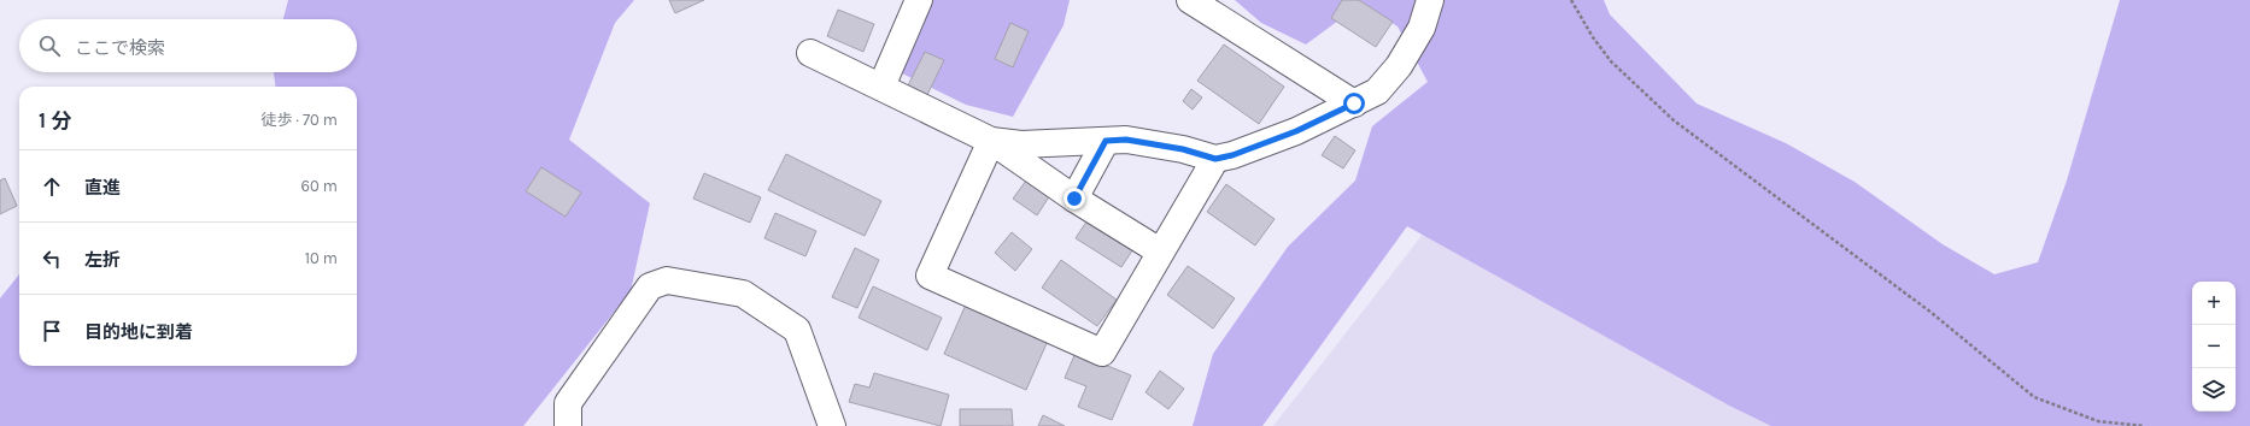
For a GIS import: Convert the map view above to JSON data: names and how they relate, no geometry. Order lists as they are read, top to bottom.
{
  "page": {
    "search": "ここで検索",
    "heading": ["1 分", "徒歩 · 70 m"],
    "list": [
      ["直進", "60 m"],
      ["左折", "10 m"],
      "目的地に到着"
    ],
    "map_buttons": ["+", "−"]
  }
}
